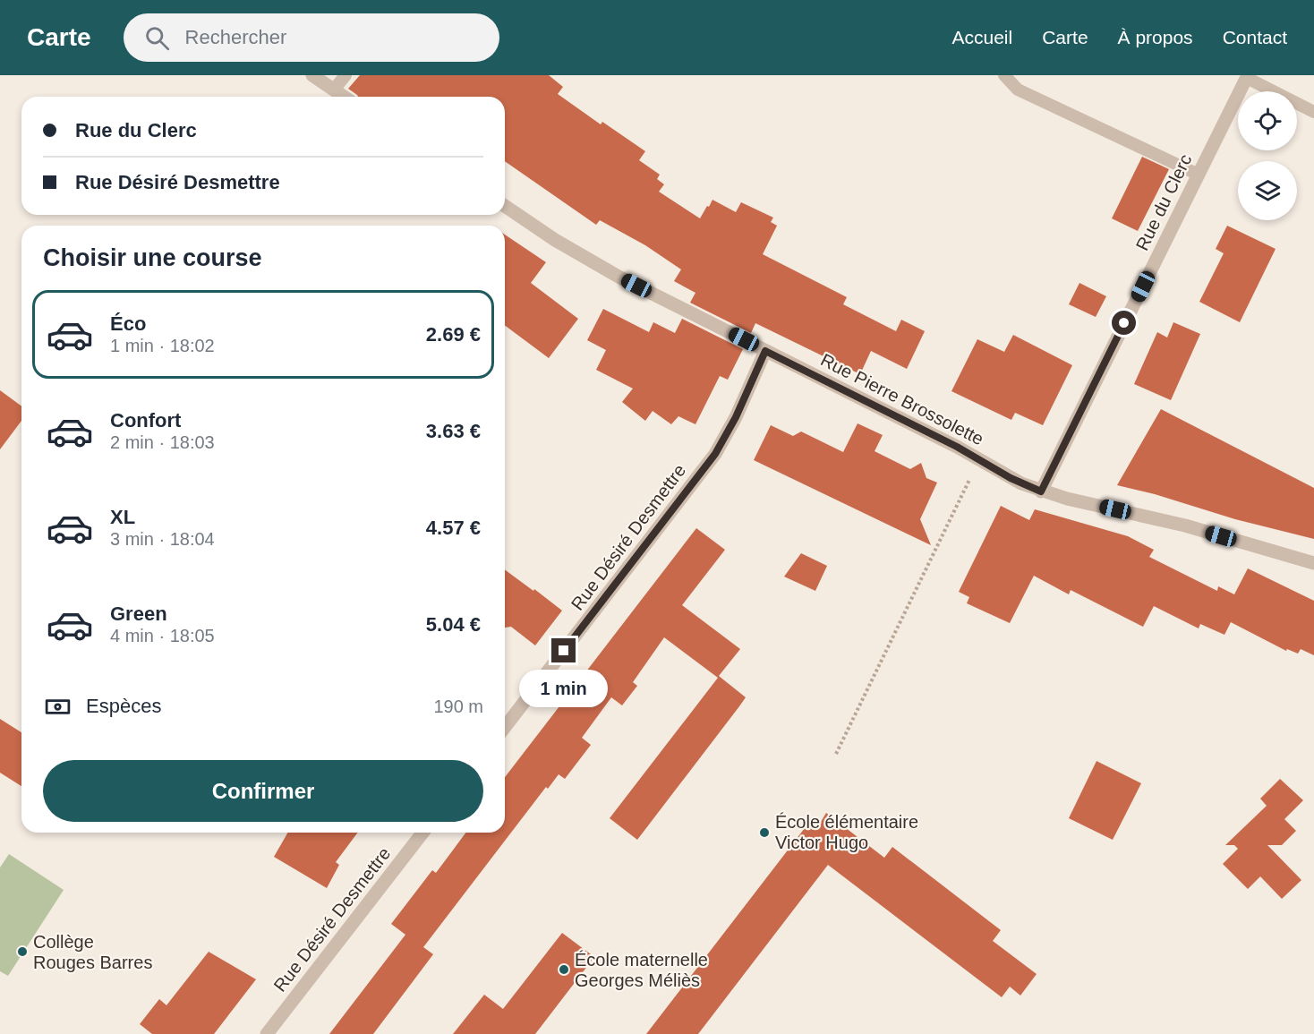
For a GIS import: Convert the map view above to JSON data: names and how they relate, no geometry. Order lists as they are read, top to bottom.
{
  "streets": {
    "street": ["Rue du Clerc", "Rue Pierre Brossolette", "Rue Désiré Desmettre"]
  },
  "crossings": [
    ["Rue du Clerc", "Rue Pierre Brossolette"],
    ["Rue Pierre Brossolette", "Rue Désiré Desmettre"]
  ],
  "places": ["École élémentaire Victor Hugo", "Collège Rouges Barres", "École maternelle Georges Méliès"],
  "page": {
    "header": "Carte",
    "search": "Rechercher",
    "nav": [
      "Accueil",
      "Carte",
      "À propos",
      "Contact"
    ],
    "banner": ["Rue du Clerc", "Rue Désiré Desmettre"],
    "heading": "Choisir une course",
    "list": [
      {
        "name": "Éco",
        "note": "1 min · 18:02",
        "value": "2.69 €"
      },
      {
        "name": "Confort",
        "note": "2 min · 18:03",
        "value": "3.63 €"
      },
      {
        "name": "XL",
        "note": "3 min · 18:04",
        "value": "4.57 €"
      },
      {
        "name": "Green",
        "note": "4 min · 18:05",
        "value": "5.04 €"
      }
    ],
    "bubble": "1 min",
    "pay": ["Espèces", "190 m"],
    "buttons": "Confirmer"
  }
}
